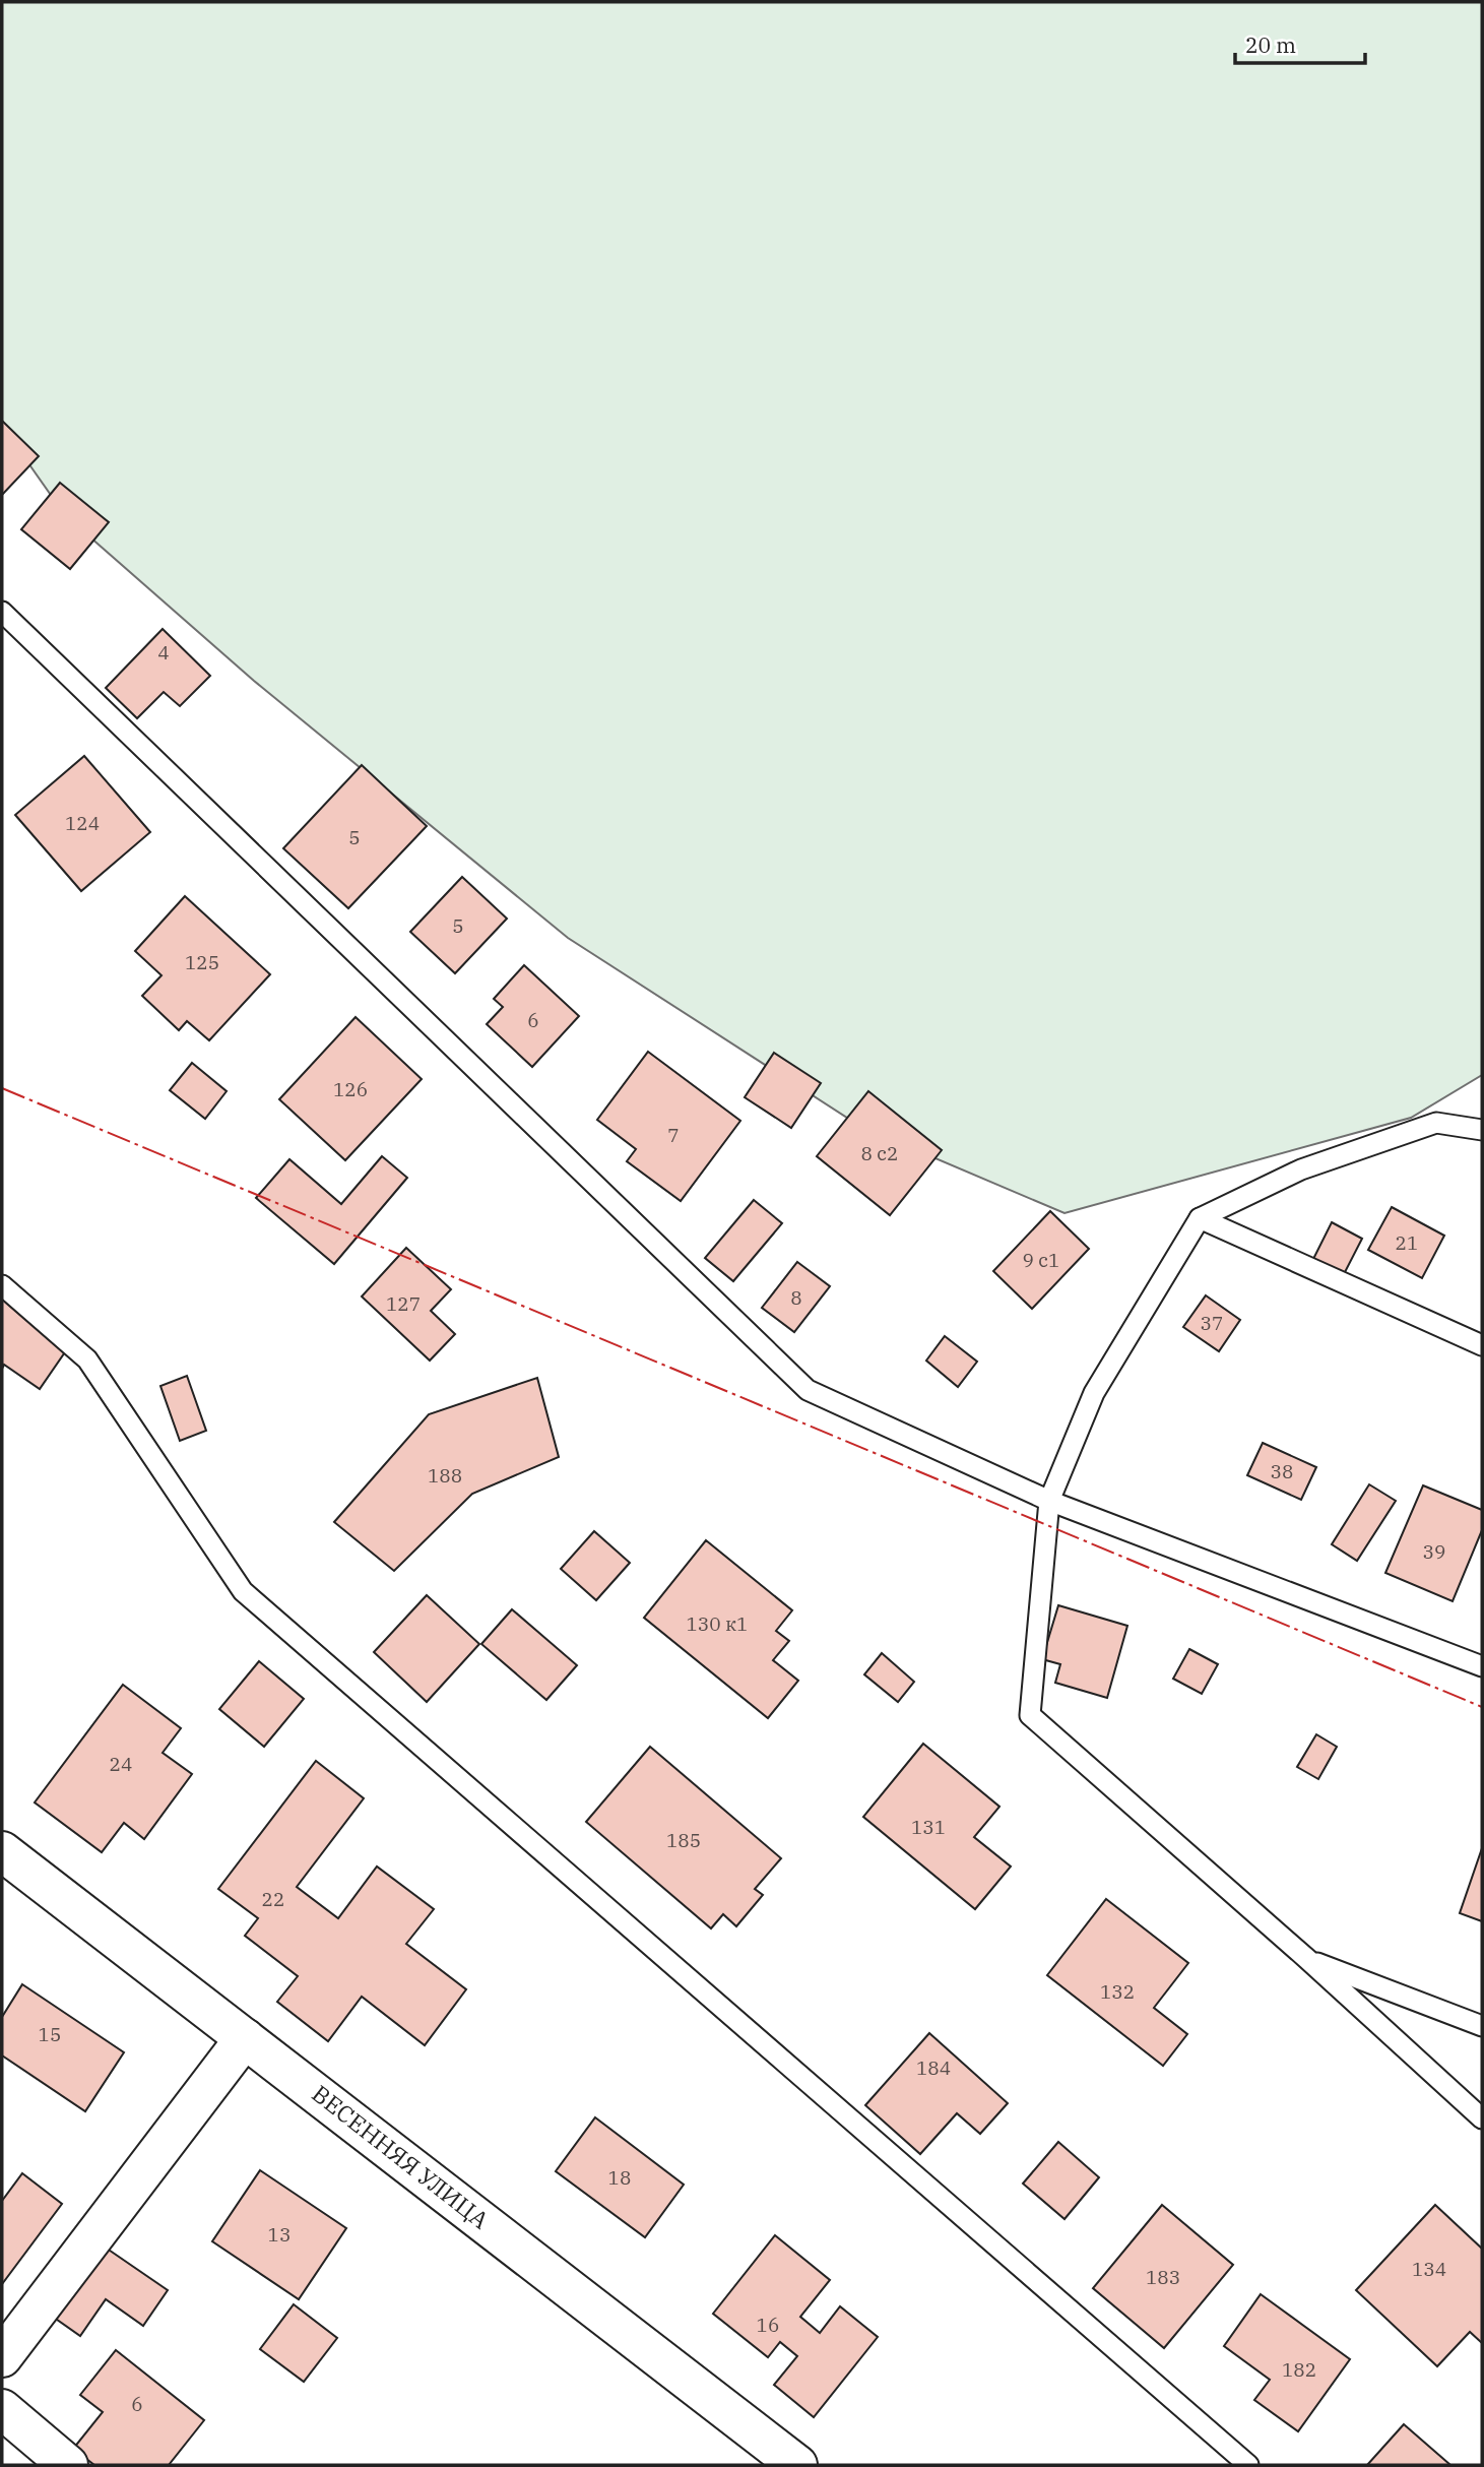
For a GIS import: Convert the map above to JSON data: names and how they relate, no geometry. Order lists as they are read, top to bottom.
{
  "streets": {
    "street": ["ВЕСЕННЯЯ УЛИЦА"]
  },
  "house_numbers": [
    "4",
    "124",
    "5",
    "5",
    "125",
    "6",
    "126",
    "7",
    "8 с2",
    "21",
    "9 с1",
    "8",
    "127",
    "37",
    "38",
    "188",
    "39",
    "130 к1",
    "24",
    "131",
    "185",
    "22",
    "132",
    "15",
    "184",
    "18",
    "13",
    "134",
    "183",
    "16",
    "182",
    "6"
  ],
  "scale_bar": "20 m"
}
